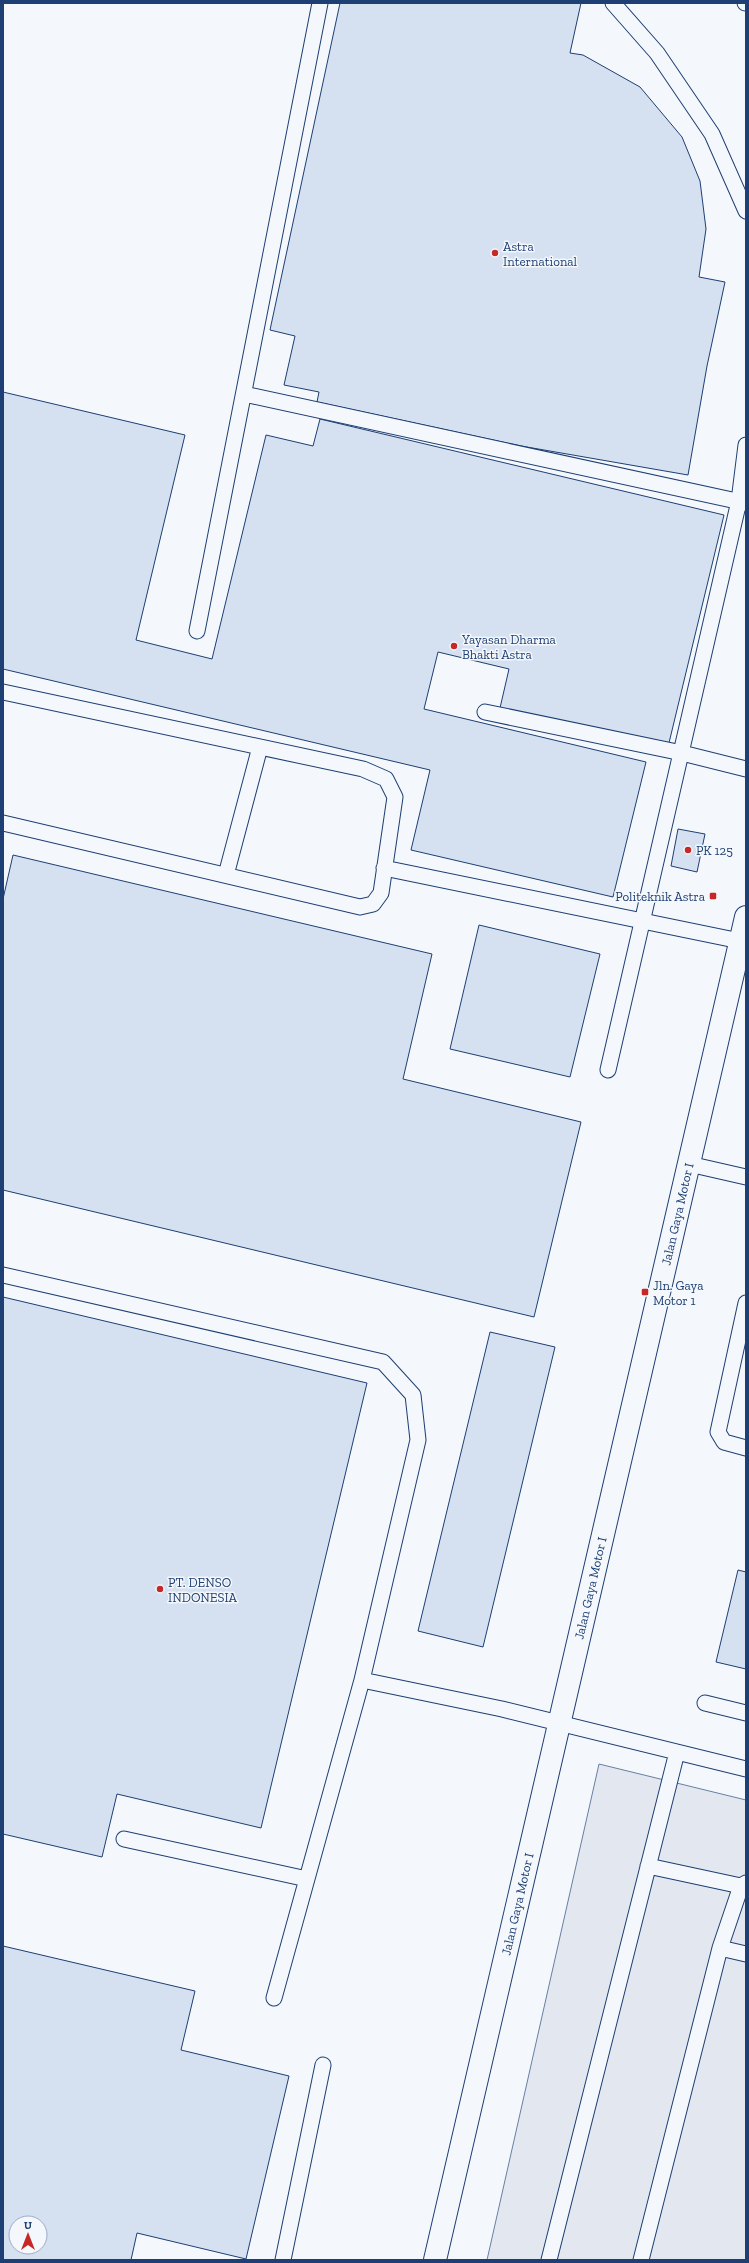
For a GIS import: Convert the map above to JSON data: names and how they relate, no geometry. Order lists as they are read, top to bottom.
{
  "streets": {
    "street": ["Jalan Gaya Motor I"]
  },
  "places": {
    "other": [
      "Astra International",
      "Yayasan Dharma Bhakti Astra",
      "PK 125",
      "PT. DENSO INDONESIA"
    ],
    "transit": ["Politeknik Astra", "Jln. Gaya Motor 1"]
  },
  "north": "top"
}
